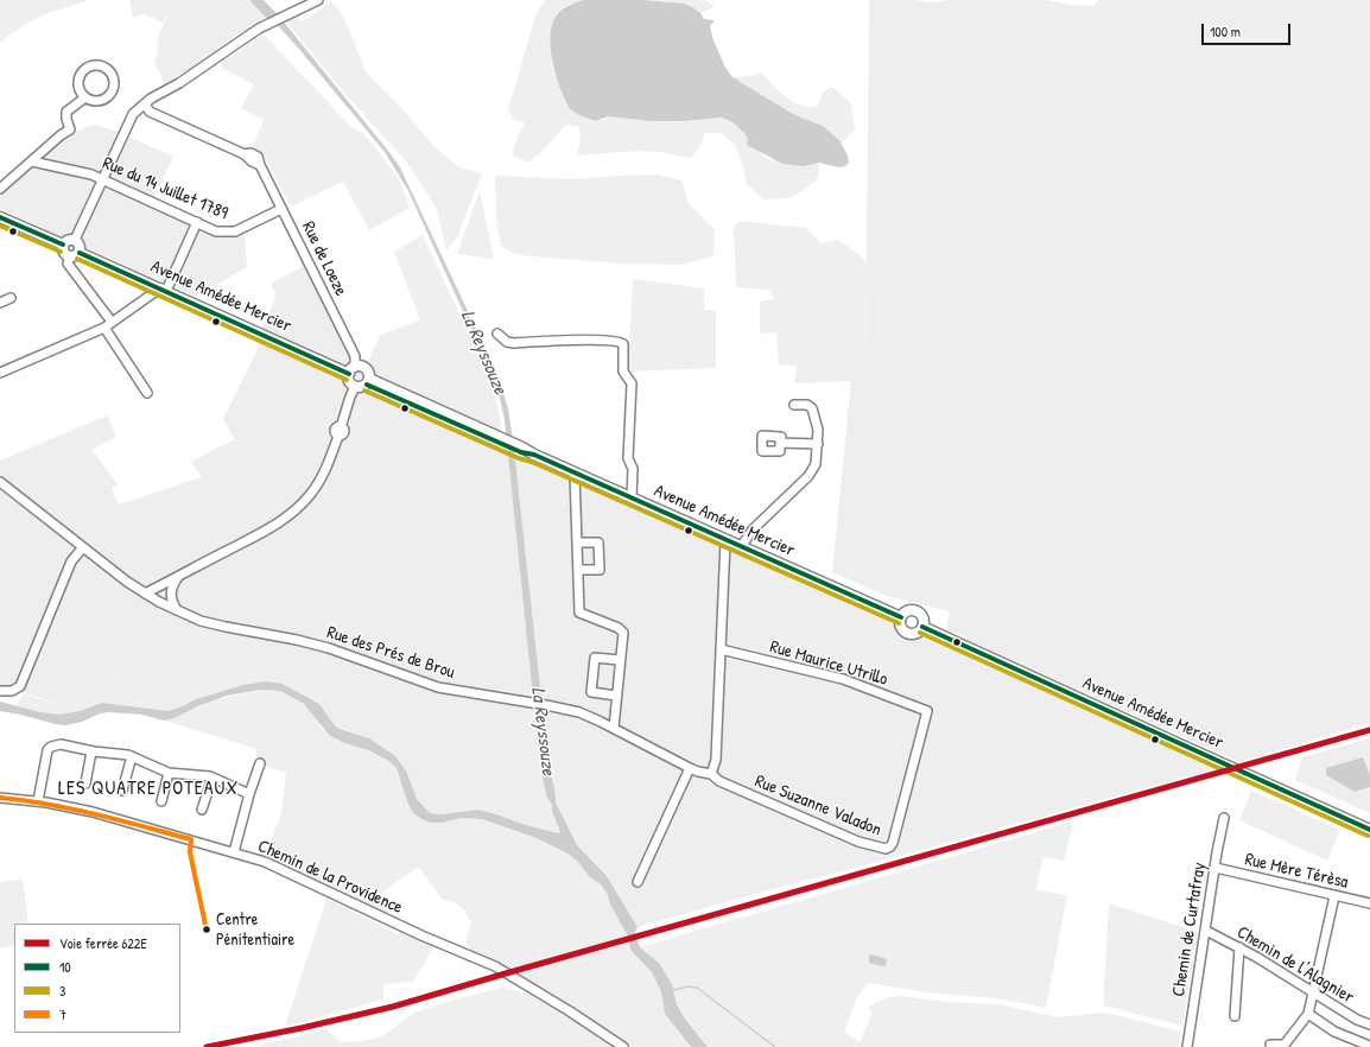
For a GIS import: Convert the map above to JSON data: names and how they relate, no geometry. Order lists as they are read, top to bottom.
{
  "streets": {
    "main road": ["Avenue Amédée Mercier"],
    "street": [
      "Rue du 14 Juillet 1789",
      "Rue de Loeze",
      "Rue des Prés de Brou",
      "Rue Maurice Utrillo",
      "Rue Suzanne Valadon",
      "Rue Mère Térèsa",
      "Chemin de la Providence",
      "Chemin de Curtafray",
      "Chemin de l'Alagnier"
    ]
  },
  "crossings": [
    ["Rue du 14 Juillet 1789", "Rue de Loeze"],
    ["Rue de Loeze", "Avenue Amédée Mercier"],
    ["Rue des Prés de Brou", "Rue Suzanne Valadon"],
    ["Rue Maurice Utrillo", "Rue Suzanne Valadon"],
    ["Rue Mère Térèsa", "Chemin de Curtafray"],
    ["Chemin de Curtafray", "Chemin de l'Alagnier"]
  ],
  "districts": ["LES QUATRE POTEAUX"],
  "water": ["La Reyssouze"],
  "places": ["Centre Pénitentiaire"],
  "lines": [
    "transit line 10",
    "transit line 3",
    "rail line 622E",
    "transit line 7"
  ],
  "legend": [
    "Voie ferrée 622E",
    "10",
    "3",
    "7"
  ],
  "scale_bar": "100 m"
}
